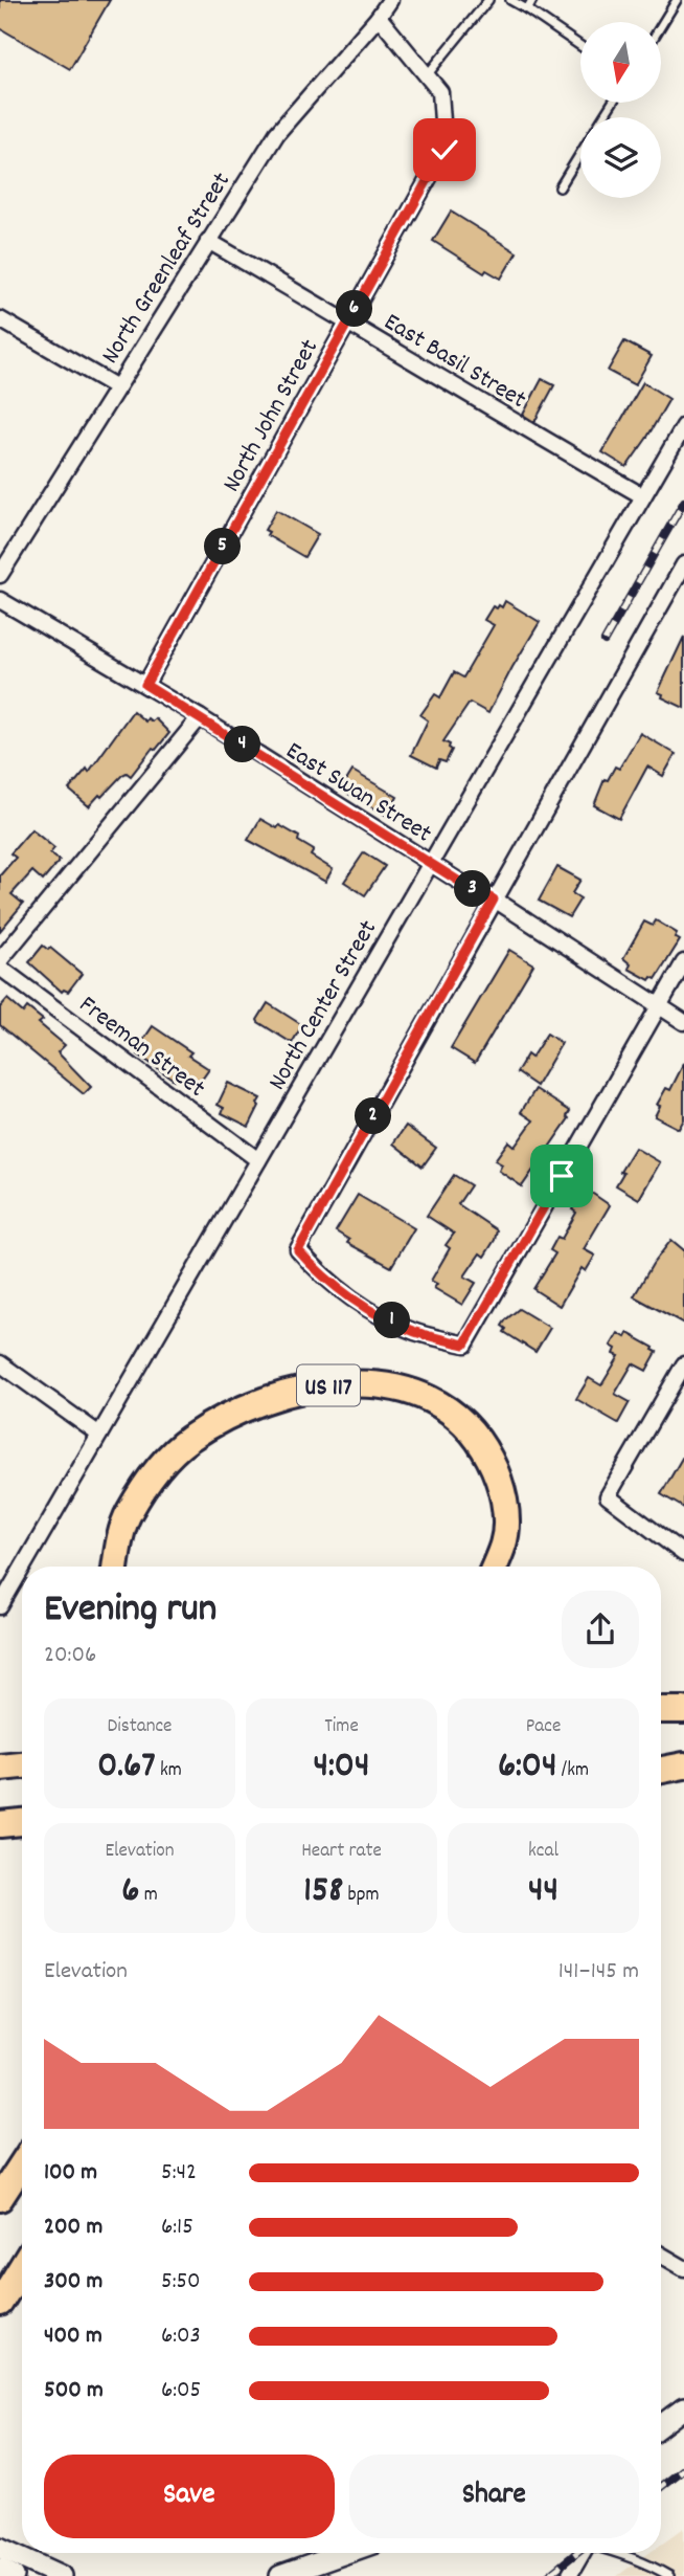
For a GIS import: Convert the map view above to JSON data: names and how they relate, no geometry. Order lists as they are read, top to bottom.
{
  "streets": {
    "highway": ["US 117"],
    "street": [
      "North Greenleaf Street",
      "East Basil Street",
      "North John Street",
      "East Swan Street",
      "North Center Street",
      "Freeman Street"
    ]
  },
  "crossings": [
    ["North Greenleaf Street", "East Basil Street"],
    ["North Greenleaf Street", "North John Street"],
    ["East Basil Street", "North John Street"],
    ["East Basil Street", "North Center Street"],
    ["North John Street", "East Swan Street"],
    ["East Swan Street", "North Center Street"],
    ["North Center Street", "Freeman Street"]
  ],
  "north": "bottom",
  "page": {
    "pins": [
      "6",
      "5",
      "4",
      "3",
      "2",
      "1"
    ],
    "heading": ["Evening run", "20:06"],
    "stats": [
      ["Distance", "0.67 km"],
      ["Time", "4:04"],
      ["Pace", "6:04 /km"],
      ["Elevation", "6 m"],
      ["Heart rate", "158 bpm"],
      ["kcal", "44"]
    ],
    "chart": ["Elevation", "141–145 m"],
    "list": [
      {
        "name": "100 m",
        "note": "5:42"
      },
      {
        "name": "200 m",
        "note": "6:15"
      },
      {
        "name": "300 m",
        "note": "5:50"
      },
      {
        "name": "400 m",
        "note": "6:03"
      },
      {
        "name": "500 m",
        "note": "6:05"
      }
    ],
    "buttons": ["Save", "Share"]
  }
}
